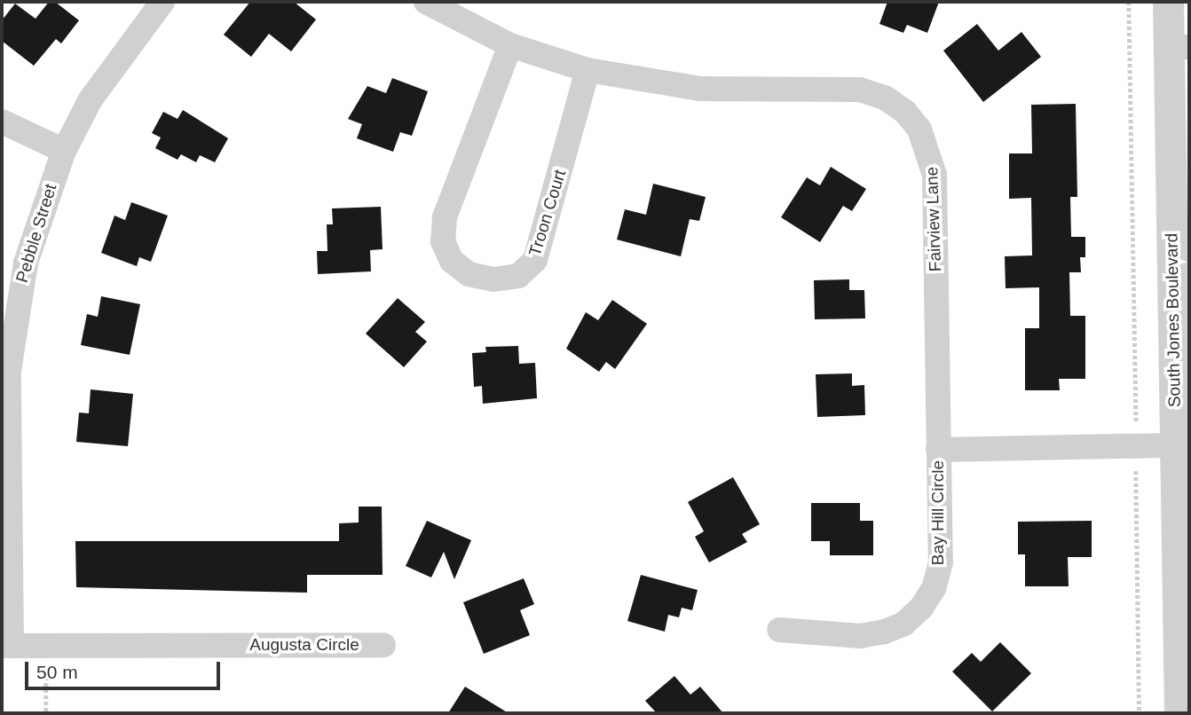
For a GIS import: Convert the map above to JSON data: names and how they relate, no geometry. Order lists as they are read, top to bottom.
{
  "streets": {
    "street": [
      "Troon Court",
      "Fairview Lane",
      "Pebble Street",
      "South Jones Boulevard",
      "Bay Hill Circle",
      "Augusta Circle"
    ]
  },
  "crossings": [
    ["Troon Court", "Fairview Lane"],
    ["Fairview Lane", "Bay Hill Circle"],
    ["Pebble Street", "Augusta Circle"]
  ],
  "scale_bar": "50 m"
}
